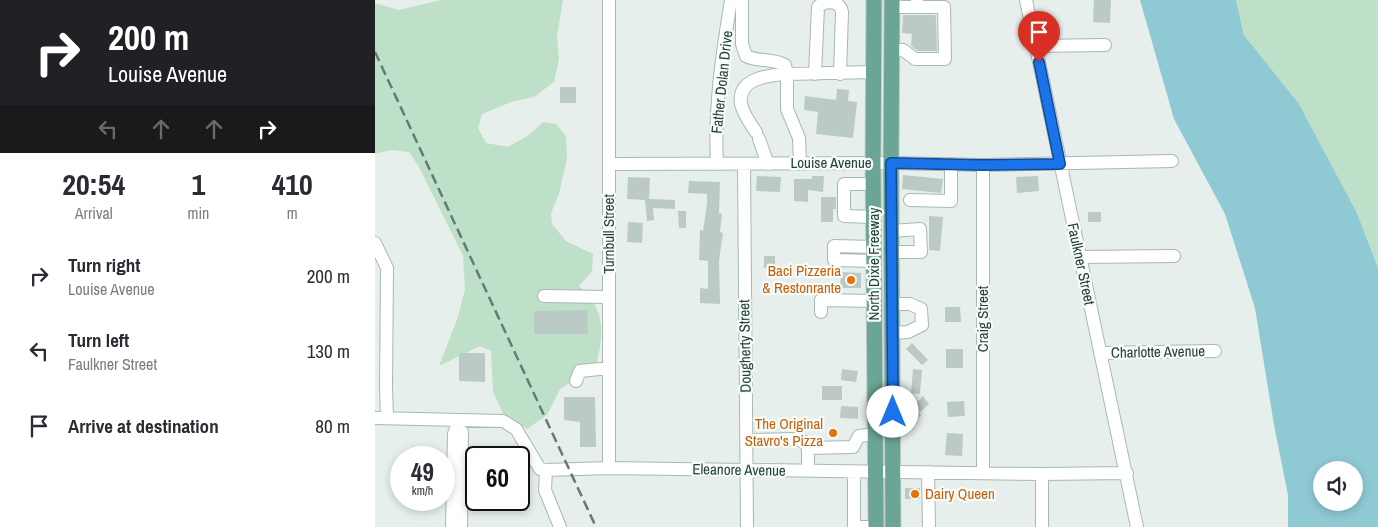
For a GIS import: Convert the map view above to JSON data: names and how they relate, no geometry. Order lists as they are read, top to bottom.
{
  "streets": {
    "main road": ["North Dixie Freeway"],
    "street": [
      "Father Dolan Drive",
      "Louise Avenue",
      "Turnbull Street",
      "Faulkner Street",
      "Craig Street",
      "Dougherty Street",
      "Charlotte Avenue",
      "Eleanore Avenue"
    ]
  },
  "crossings": [
    ["Father Dolan Drive", "Louise Avenue"],
    ["Louise Avenue", "Turnbull Street"],
    ["Louise Avenue", "North Dixie Freeway"],
    ["Louise Avenue", "Faulkner Street"],
    ["Louise Avenue", "Craig Street"],
    ["Louise Avenue", "Dougherty Street"],
    ["Turnbull Street", "Eleanore Avenue"],
    ["North Dixie Freeway", "Eleanore Avenue"],
    ["Faulkner Street", "Charlotte Avenue"],
    ["Faulkner Street", "Eleanore Avenue"],
    ["Craig Street", "Eleanore Avenue"],
    ["Dougherty Street", "Eleanore Avenue"]
  ],
  "places": ["Baci Pizzeria & Restonrante", "The Original Stavro's Pizza", "Dairy Queen"],
  "page": {
    "turn": ["200 m", "Louise Avenue"],
    "eta": [
      "20:54",
      "Arrival",
      "1",
      "min",
      "410",
      "m"
    ],
    "list": [
      {
        "name": "Turn right",
        "note": "Louise Avenue",
        "value": "200 m"
      },
      {
        "name": "Turn left",
        "note": "Faulkner Street",
        "value": "130 m"
      },
      {
        "name": "Arrive at destination",
        "value": "80 m"
      }
    ],
    "speed": "49 km/h",
    "limit": "60"
  }
}
